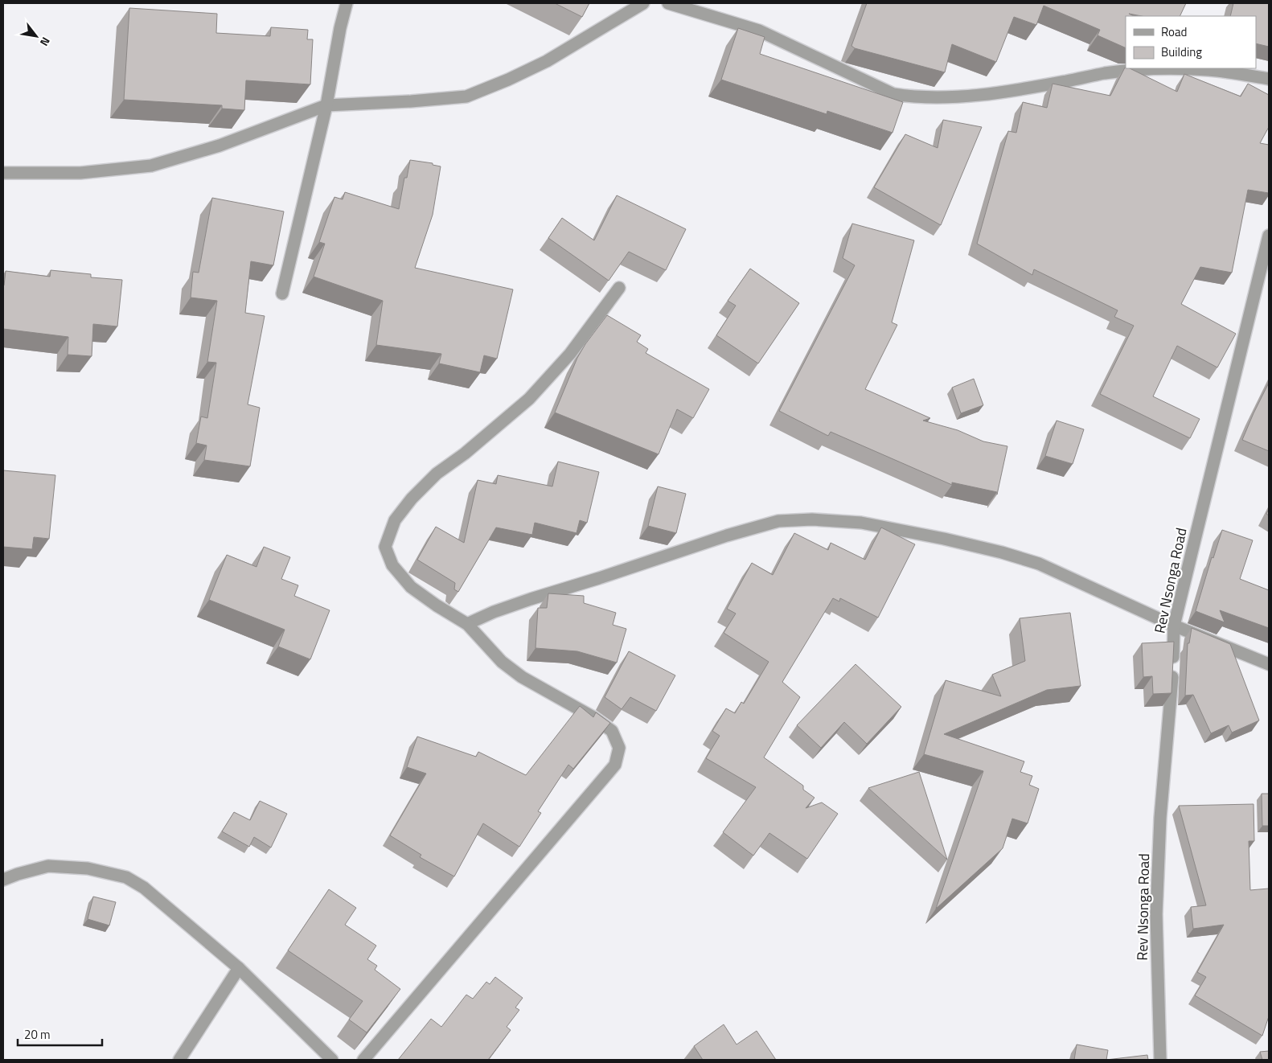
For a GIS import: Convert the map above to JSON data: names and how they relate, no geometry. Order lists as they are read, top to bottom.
{
  "streets": {
    "street": ["Rev Nsonga Road"]
  },
  "legend": ["Road", "Building"],
  "scale_bar": "20 m",
  "north": "bottom right"
}
